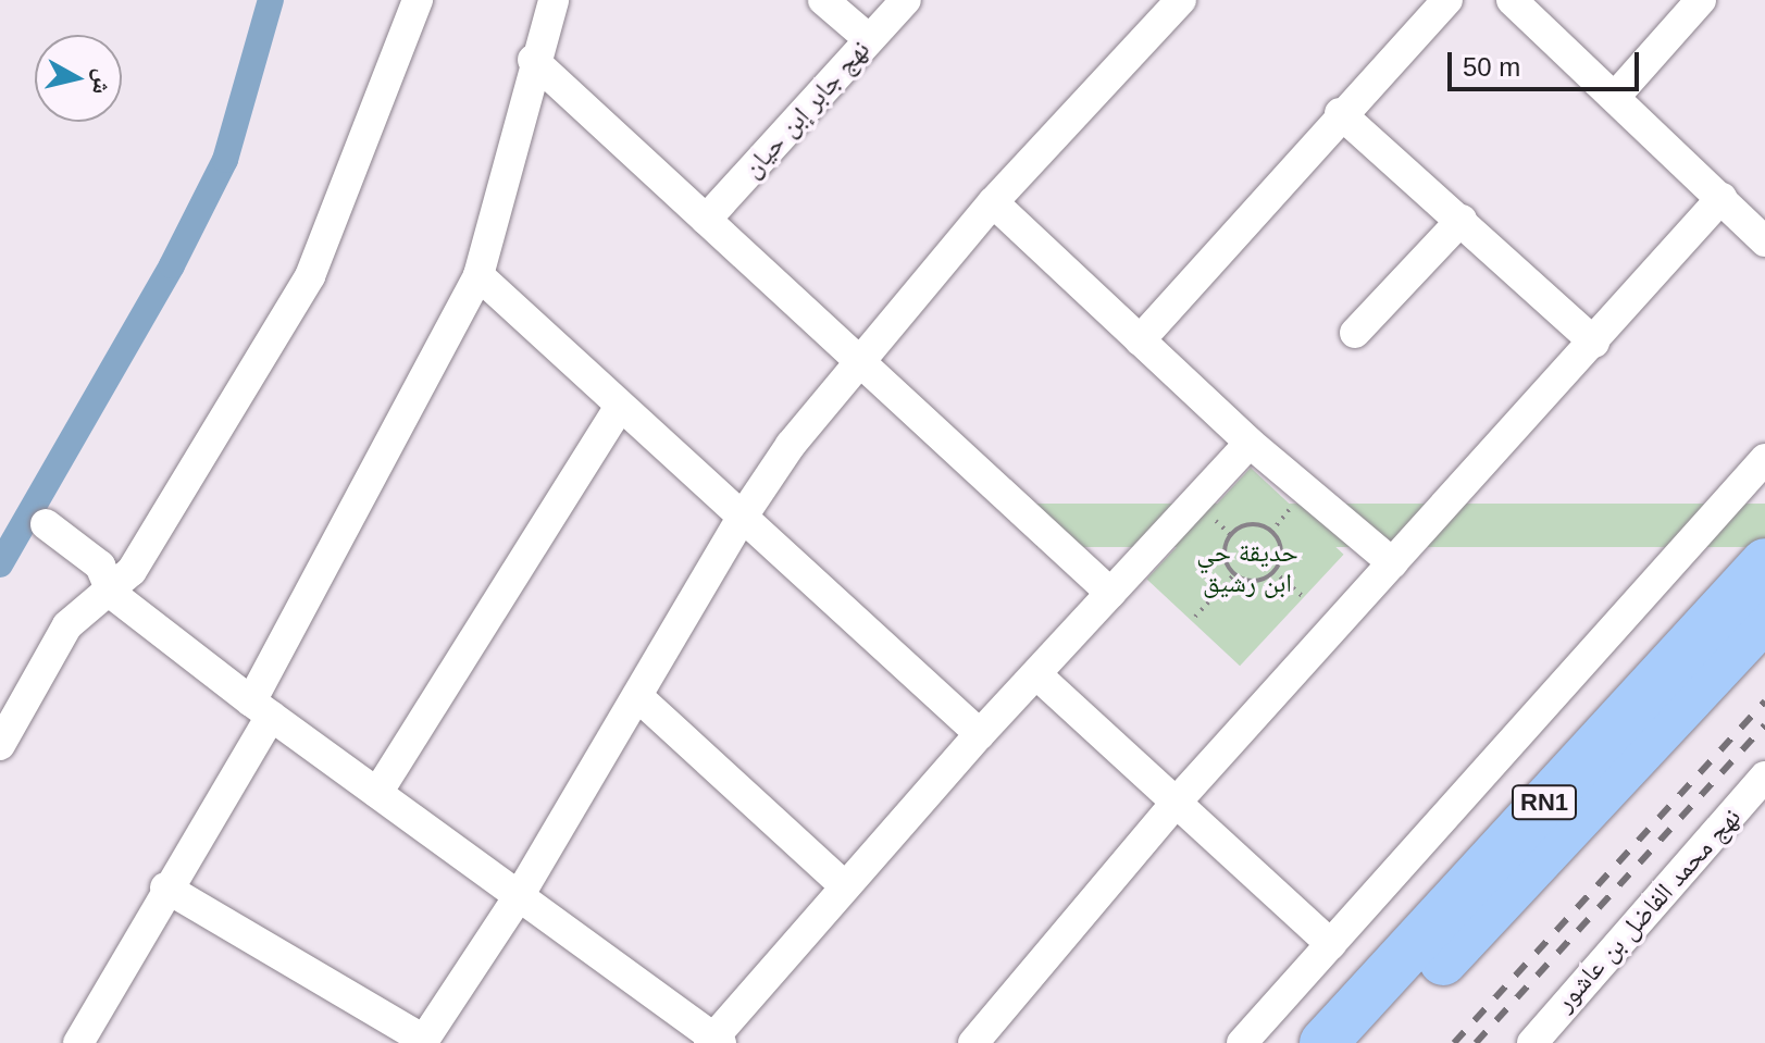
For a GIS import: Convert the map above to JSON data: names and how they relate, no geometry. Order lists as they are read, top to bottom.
{
  "streets": {
    "highway": ["RN1"],
    "street": ["نهج جابر إبن حيان", "نهج محمد الفاضل بن عاشور"]
  },
  "parks": ["حديقة حي ابن رشيق"],
  "scale_bar": "50 m",
  "north": "right"
}
